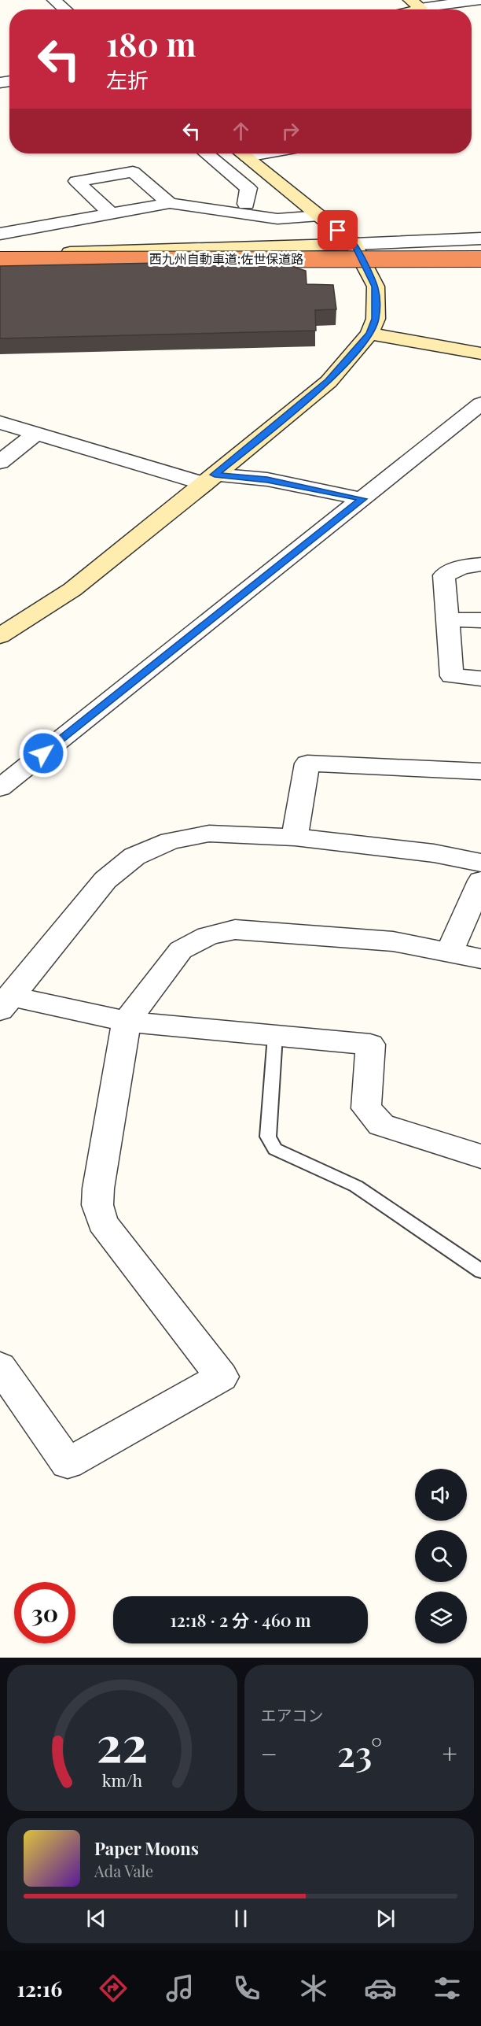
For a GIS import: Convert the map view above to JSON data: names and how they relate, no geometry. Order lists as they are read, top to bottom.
{
  "streets": {
    "highway": ["西九州自動車道;佐世保道路"]
  },
  "page": {
    "turn": ["180 m", "左折"],
    "limit": "30",
    "trip": "12:18 · 2 分 · 460 m",
    "tile": "エアコン",
    "heat": ["−", "23°", "+"],
    "song": ["Paper Moons", "Ada Vale"],
    "tabs": "12:16",
    "gauge": ["22", "km/h"]
  }
}
